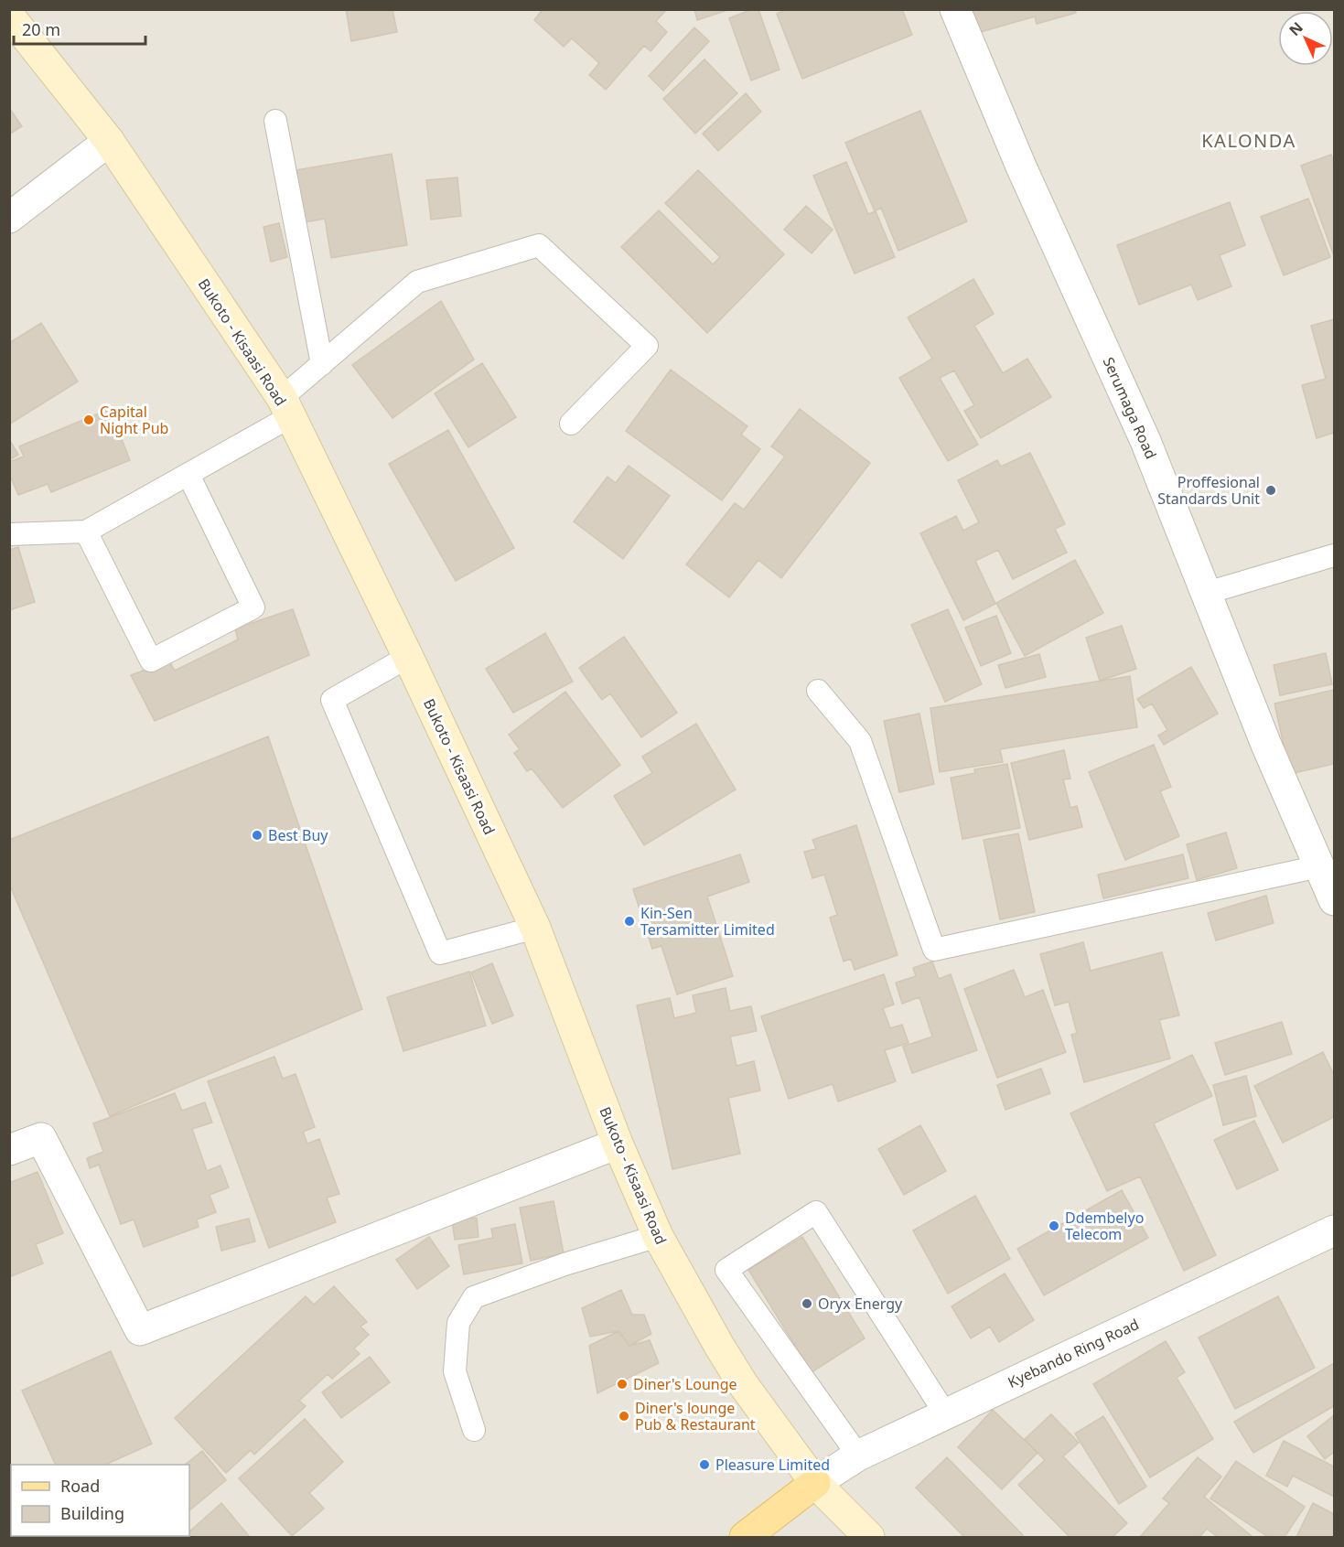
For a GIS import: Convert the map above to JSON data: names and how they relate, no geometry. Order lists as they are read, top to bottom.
{
  "streets": {
    "main road": ["Bukoto - Kisaasi Road"],
    "street": ["Serumaga Road", "Kyebando Ring Road"]
  },
  "crossings": [
    ["Bukoto - Kisaasi Road", "Kyebando Ring Road"]
  ],
  "districts": ["KALONDA"],
  "places": [
    "Capital Night Pub",
    "Proffesional Standards Unit",
    "Best Buy",
    "Kin-Sen Tersamitter Limited",
    "Ddembelyo Telecom",
    "Oryx Energy",
    "Diner's Lounge",
    "Diner's lounge Pub & Restaurant",
    "Pleasure Limited"
  ],
  "legend": ["Road", "Building"],
  "scale_bar": "20 m",
  "north": "top left"
}
